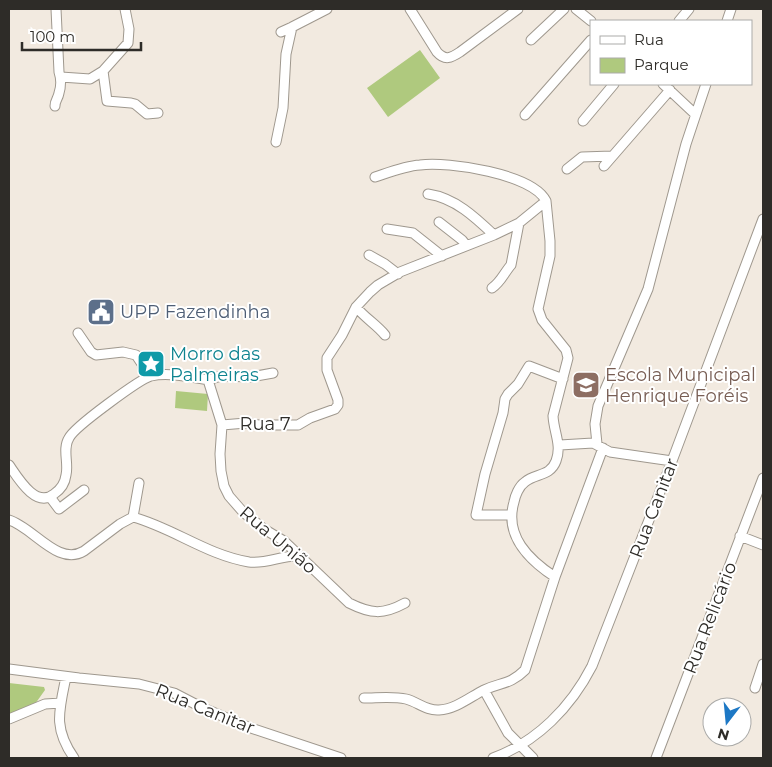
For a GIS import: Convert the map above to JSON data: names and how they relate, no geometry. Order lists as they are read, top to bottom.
{
  "streets": {
    "street": [
      "Rua 7",
      "Rua Canitar",
      "Rua União",
      "Rua Relicário"
    ]
  },
  "crossings": [
    ["Rua 7", "Rua União"]
  ],
  "places": {
    "public building": ["UPP Fazendinha"],
    "place": ["Morro das Palmeiras"],
    "school or university": ["Escola Municipal Henrique Foréis"]
  },
  "legend": ["Rua", "Parque"],
  "scale_bar": "100 m",
  "north": "bottom"
}
